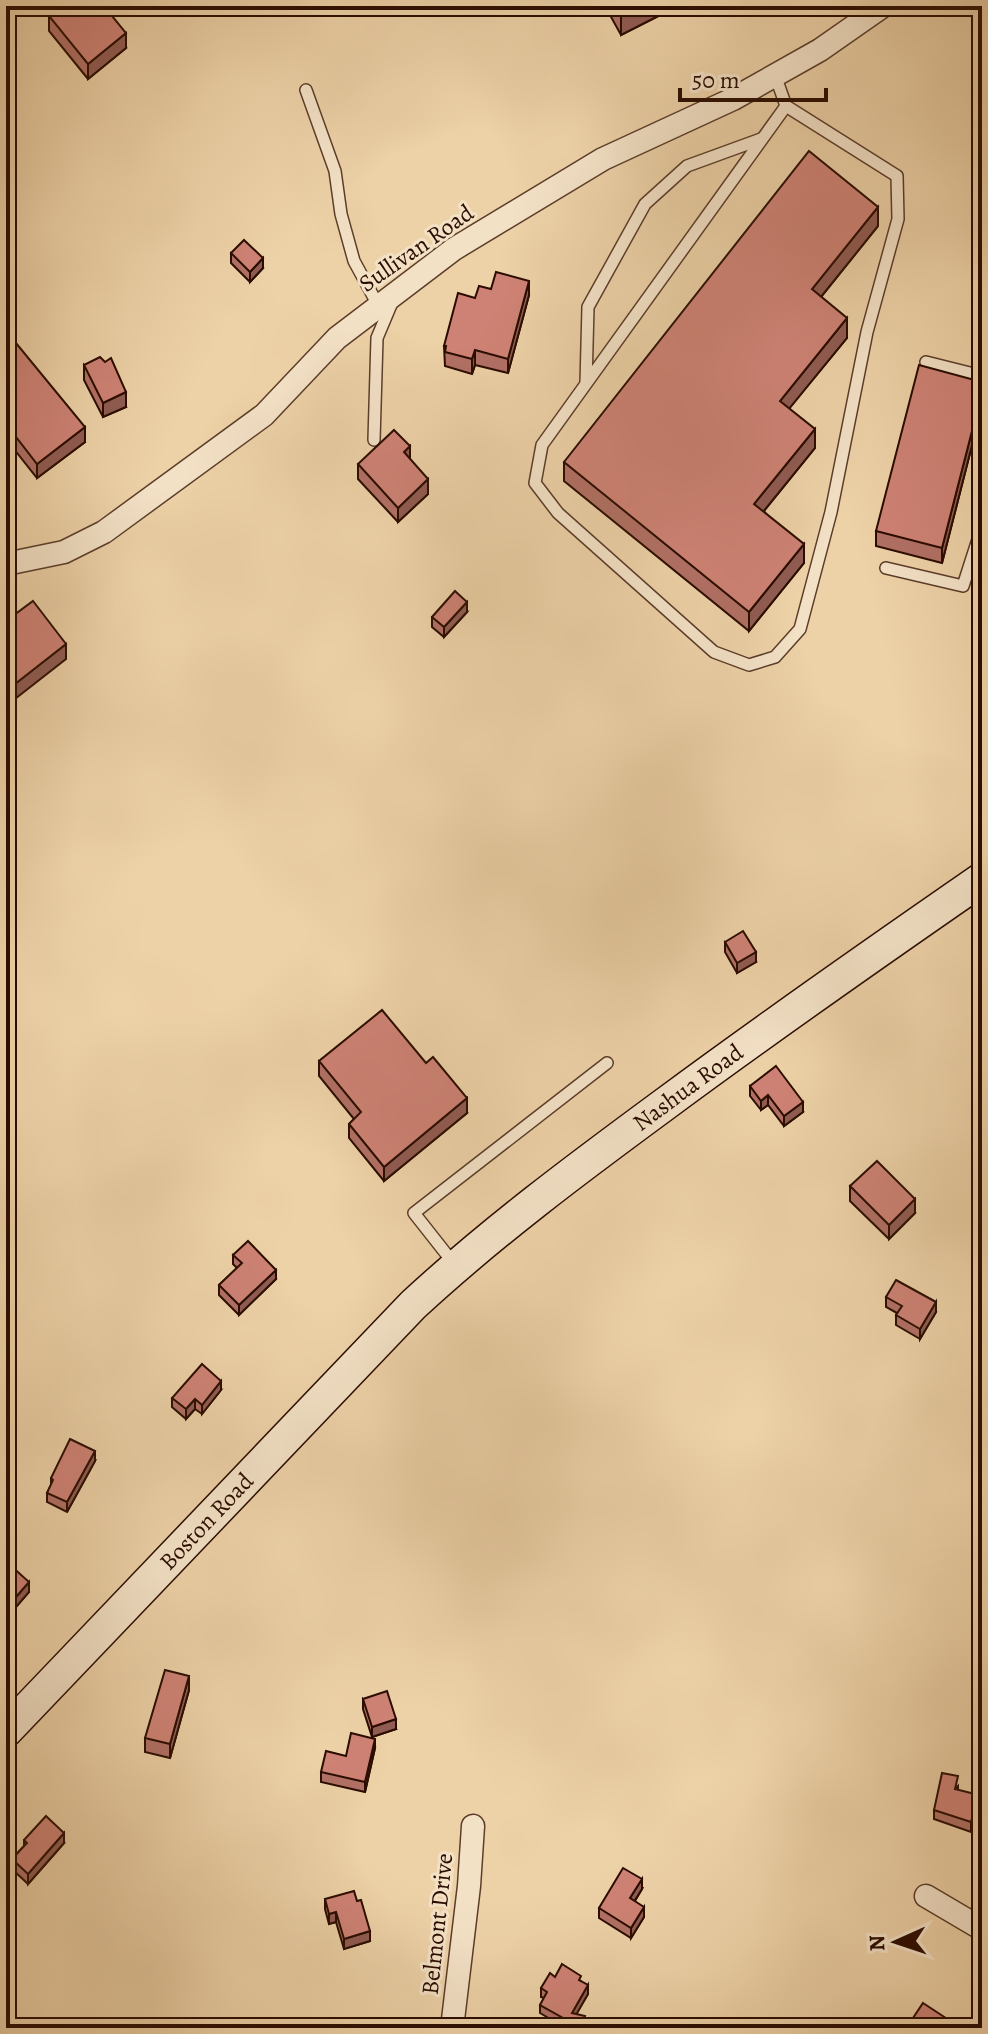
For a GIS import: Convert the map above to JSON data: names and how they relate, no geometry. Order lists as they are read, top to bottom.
{
  "streets": {
    "main road": ["Nashua Road", "Boston Road"],
    "street": ["Sullivan Road", "Belmont Drive"]
  },
  "crossings": [
    ["Nashua Road", "Boston Road"]
  ],
  "scale_bar": "50 m",
  "north": "left"
}
